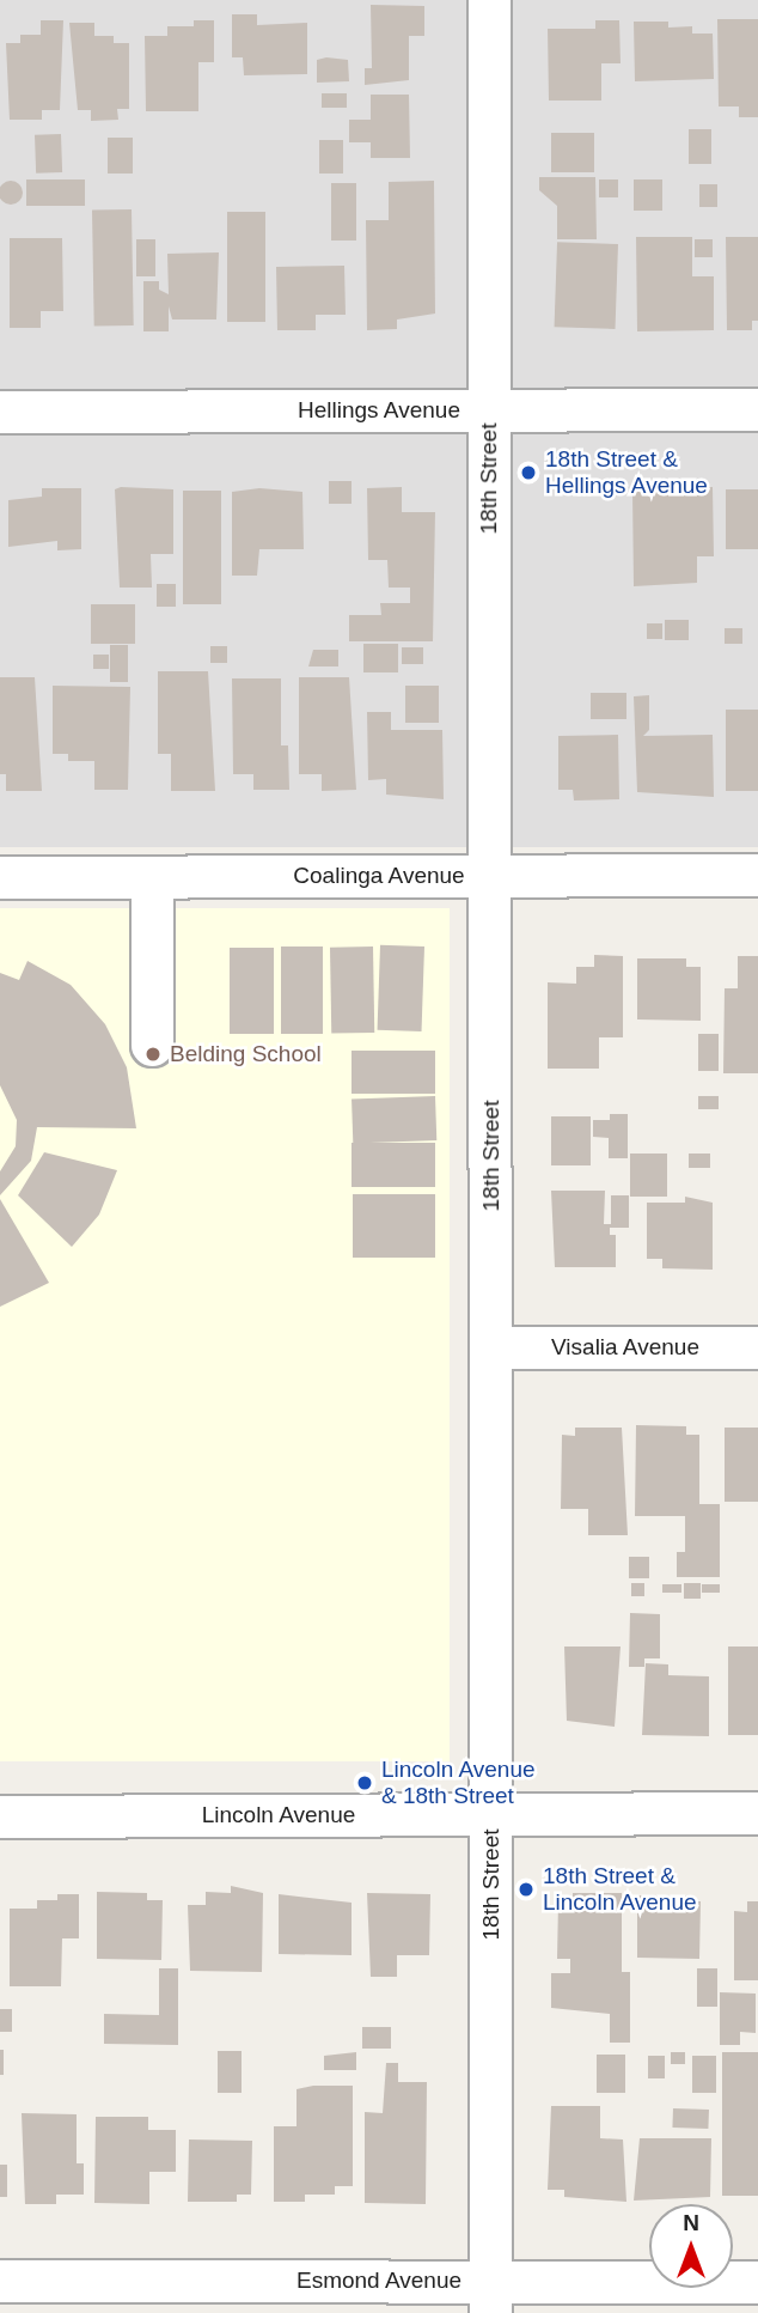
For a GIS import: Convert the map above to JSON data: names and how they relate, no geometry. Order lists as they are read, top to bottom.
{
  "streets": {
    "street": [
      "Hellings Avenue",
      "18th Street",
      "Coalinga Avenue",
      "Visalia Avenue",
      "Lincoln Avenue",
      "Esmond Avenue"
    ]
  },
  "crossings": [
    ["Hellings Avenue", "18th Street"],
    ["18th Street", "Coalinga Avenue"],
    ["18th Street", "Visalia Avenue"],
    ["18th Street", "Lincoln Avenue"],
    ["18th Street", "Esmond Avenue"]
  ],
  "places": [
    "18th Street & Hellings Avenue",
    "Belding School",
    "Lincoln Avenue & 18th Street",
    "18th Street & Lincoln Avenue"
  ],
  "north": "top"
}
